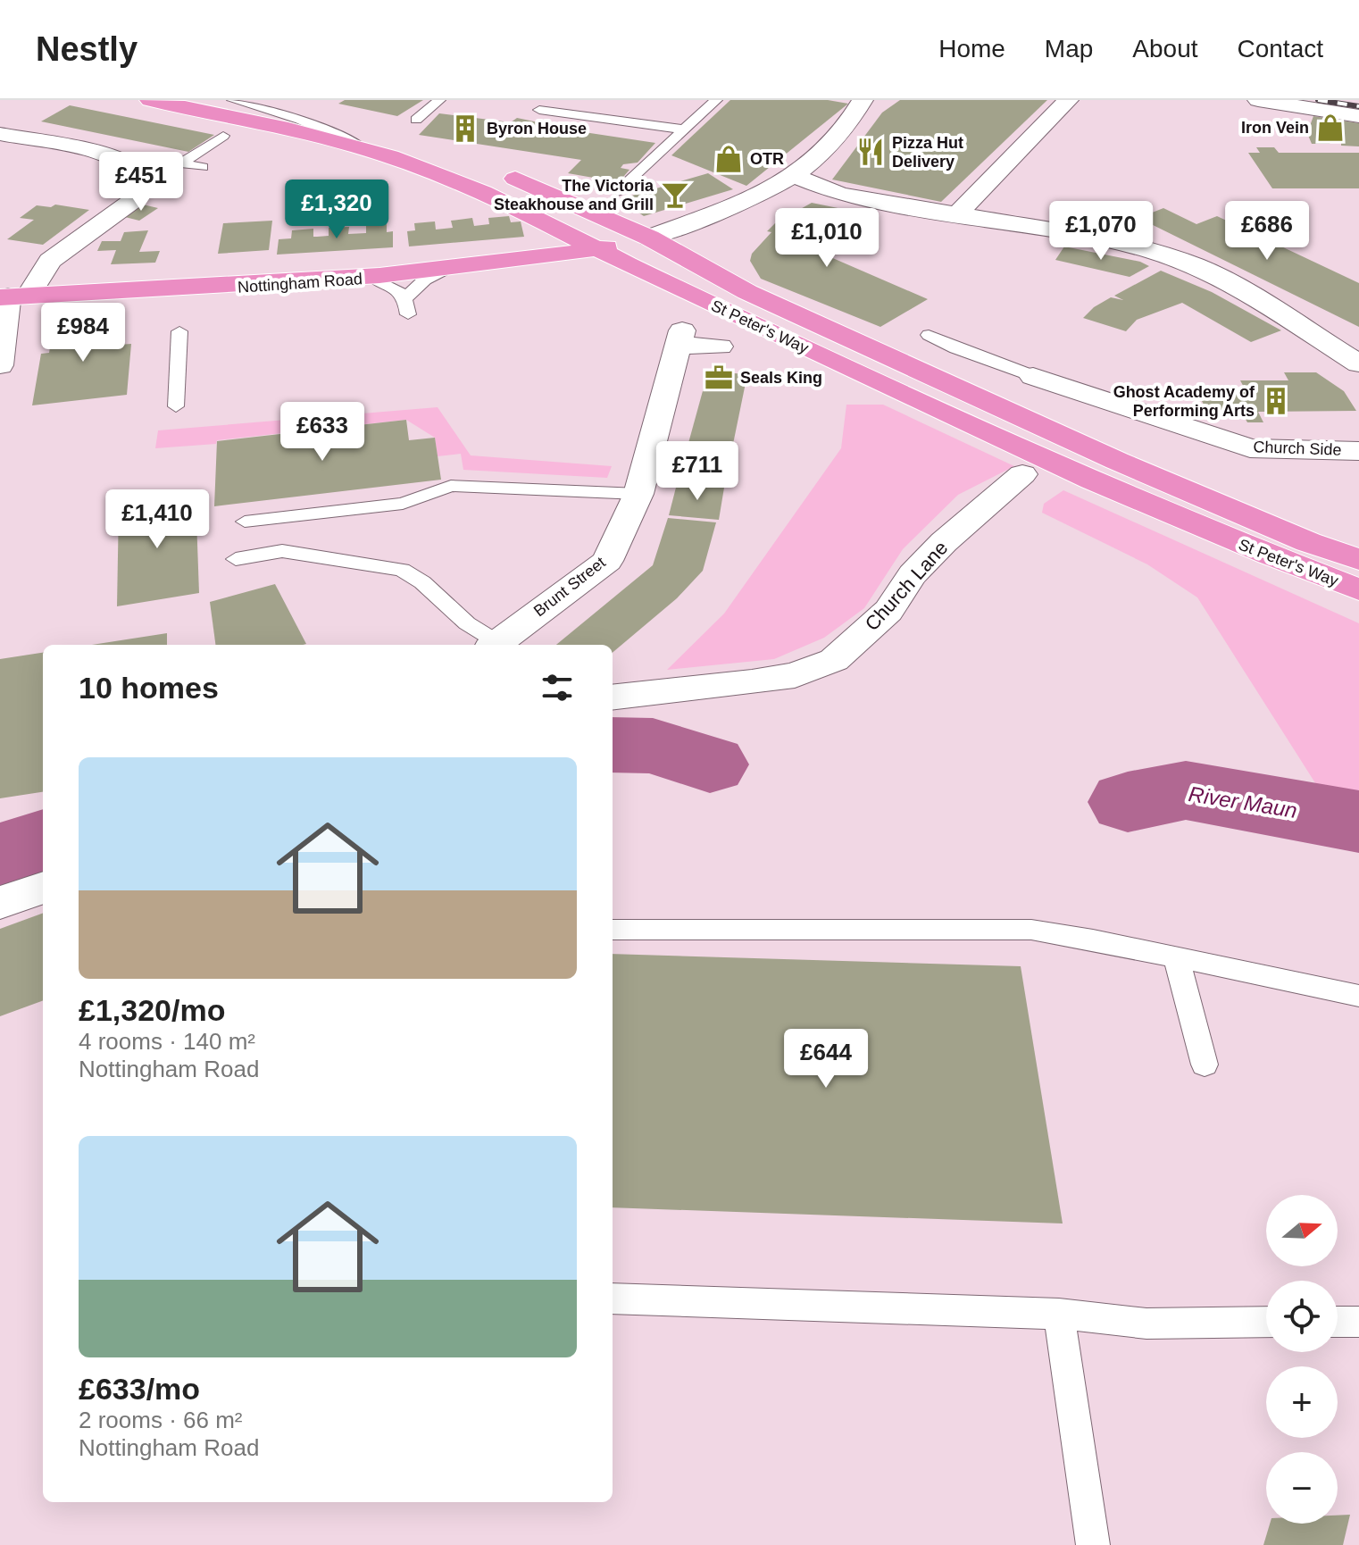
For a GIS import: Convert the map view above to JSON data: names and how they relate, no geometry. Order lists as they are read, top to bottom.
{
  "streets": {
    "highway": ["Nottingham Road", "St Peter's Way"],
    "street": ["Church Side", "Church Lane", "Brunt Street"]
  },
  "crossings": [
    ["Nottingham Road", "St Peter's Way"]
  ],
  "water": ["River Maun"],
  "places": {
    "shop": ["Iron Vein", "OTR"],
    "building": ["Byron House", "Ghost Academy of Performing Arts"],
    "restaurant": ["Pizza Hut Delivery"],
    "bar": ["The Victoria Steakhouse and Grill"],
    "office": ["Seals King"]
  },
  "north": "right",
  "page": {
    "header": "Nestly",
    "nav": [
      "Home",
      "Map",
      "About",
      "Contact"
    ],
    "price": [
      "£451",
      "£1,320",
      "£1,070",
      "£686",
      "£1,010",
      "£984",
      "£633",
      "£711",
      "£1,410",
      "£644"
    ],
    "heading": "10 homes",
    "list": [
      {
        "name": "£1,320/mo",
        "note": "4 rooms · 140 m² · Nottingham Road"
      },
      {
        "name": "£633/mo",
        "note": "2 rooms · 66 m² · Nottingham Road"
      }
    ],
    "map_buttons": ["+", "−"]
  }
}
